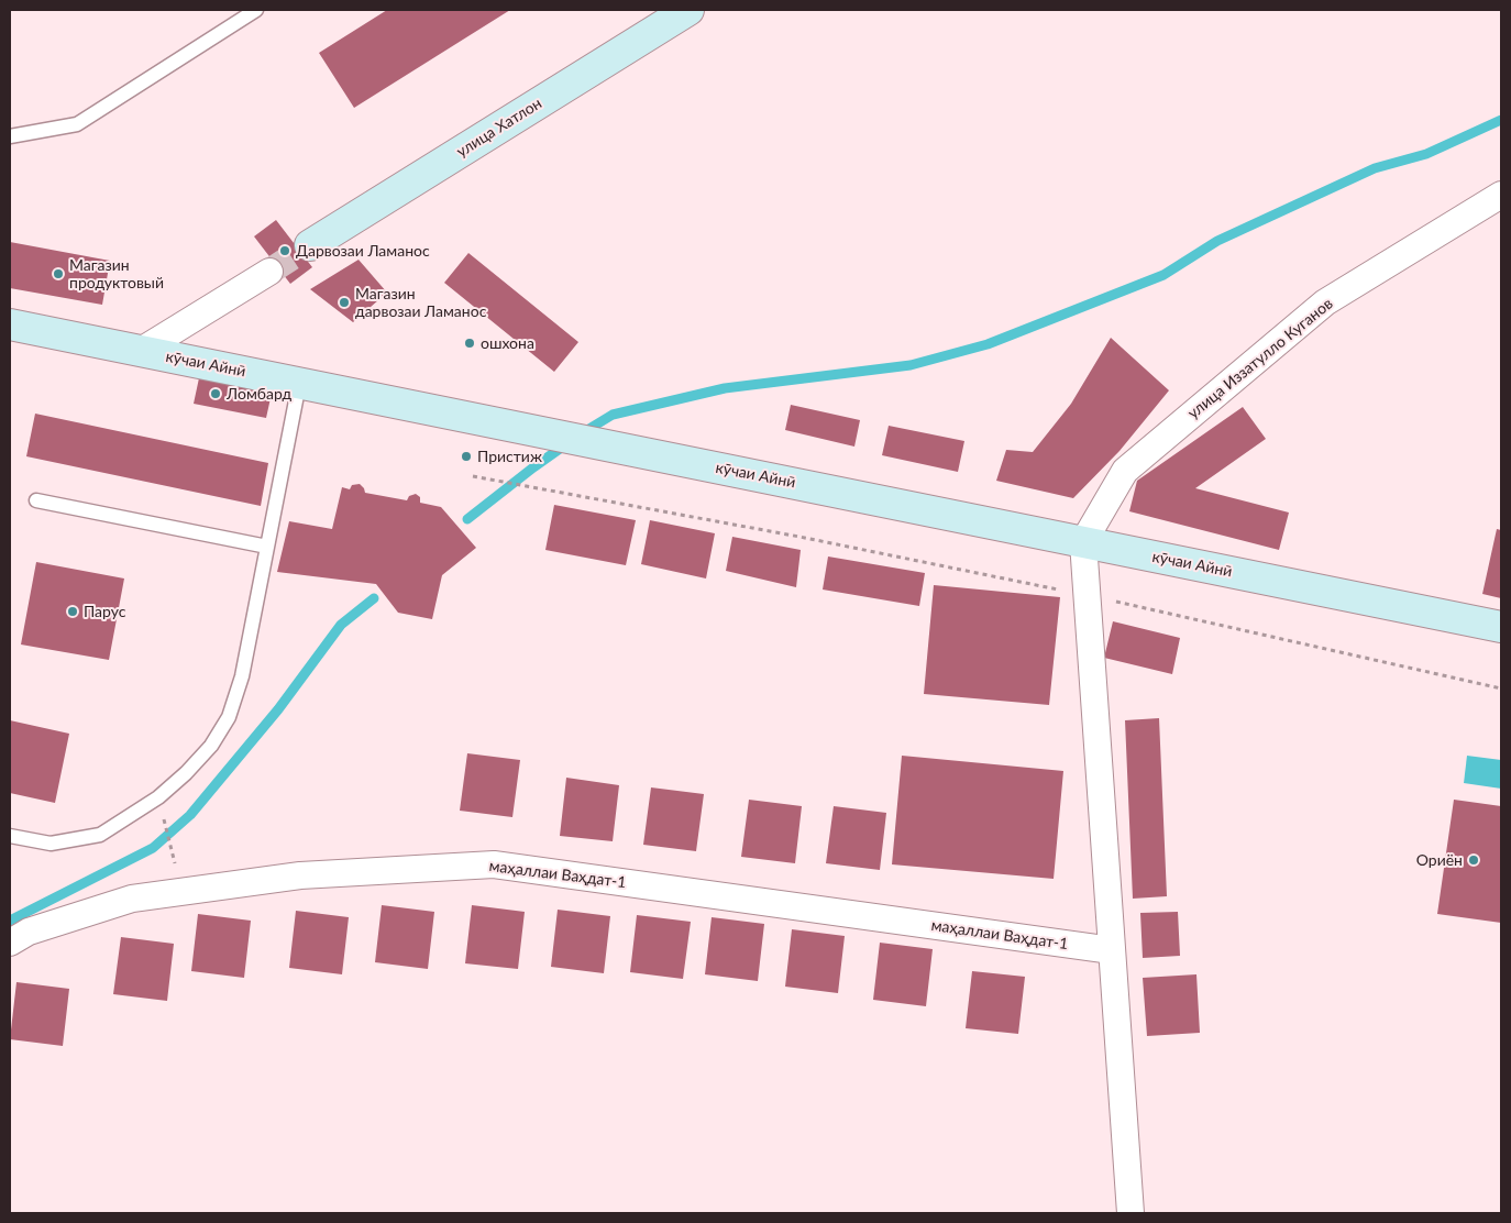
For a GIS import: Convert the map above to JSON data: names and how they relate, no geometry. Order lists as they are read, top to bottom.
{
  "streets": {
    "main road": ["улица Хатлон", "кӯчаи Айнӣ"],
    "street": ["улица Иззатулло Куганов", "маҳаллаи Ваҳдат-1"]
  },
  "crossings": [
    ["улица Иззатулло Куганов", "кӯчаи Айнӣ"]
  ],
  "places": [
    "Дарвозаи Ламанос",
    "Магазин продуктовый",
    "Магазин дарвозаи Ламанос",
    "ошхона",
    "Ломбард",
    "Пристиж",
    "Парус",
    "Ориён"
  ]
}
